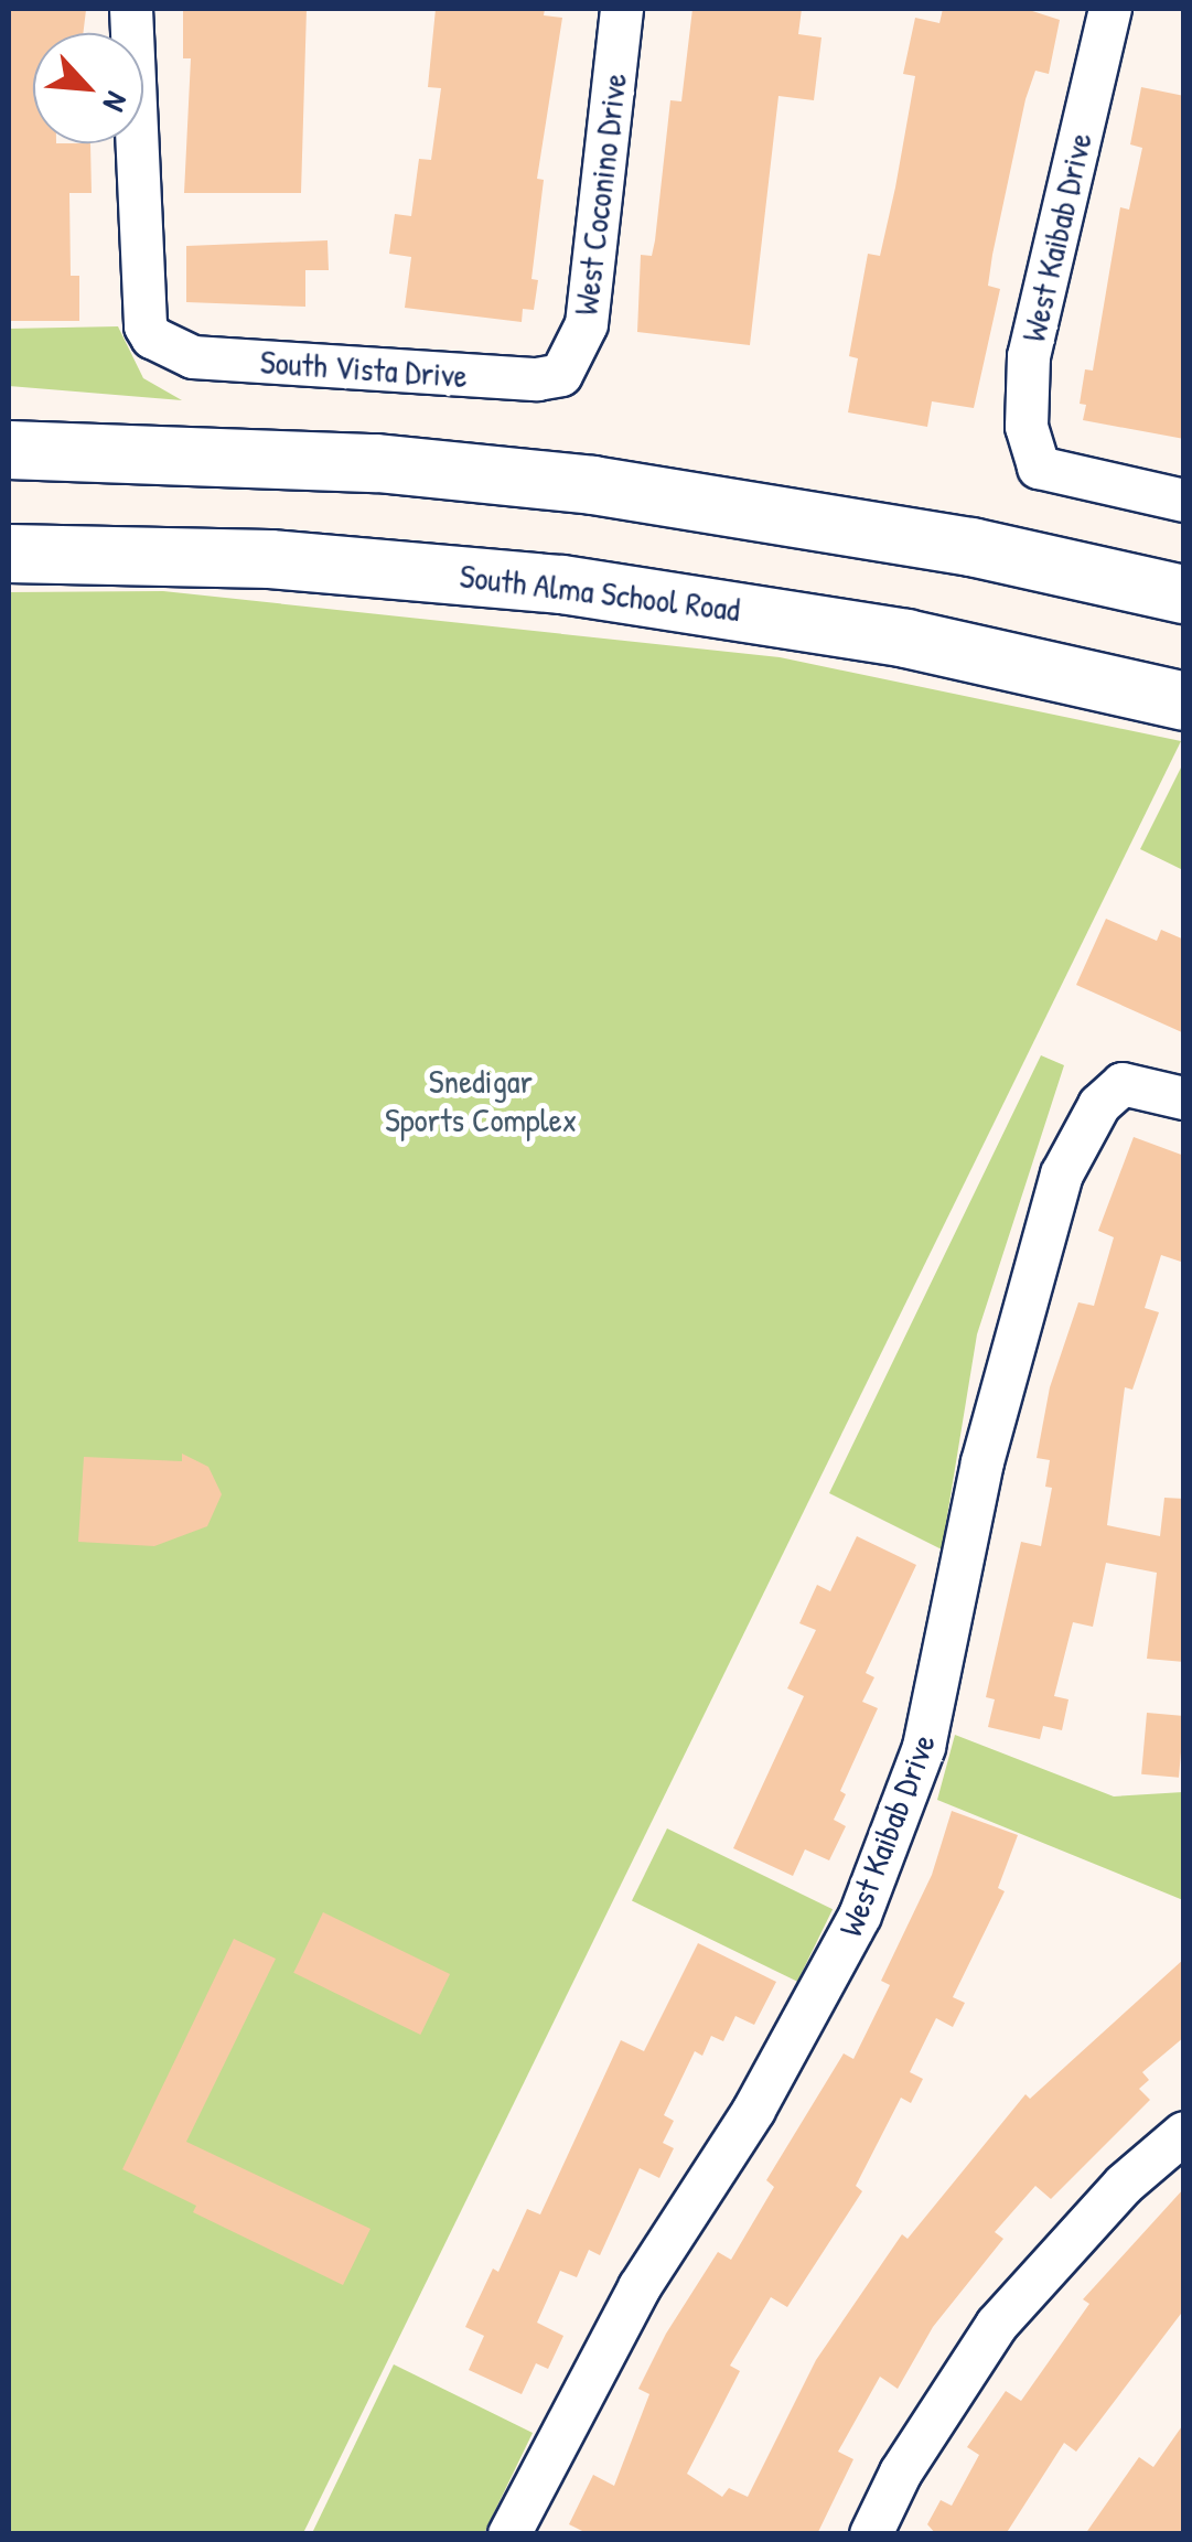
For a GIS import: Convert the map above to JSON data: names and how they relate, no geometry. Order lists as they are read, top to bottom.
{
  "streets": {
    "main road": ["South Alma School Road"],
    "street": ["West Coconino Drive", "West Kaibab Drive", "South Vista Drive"]
  },
  "crossings": [
    ["West Coconino Drive", "South Vista Drive"]
  ],
  "parks": ["Snedigar Sports Complex"],
  "north": "bottom right"
}
